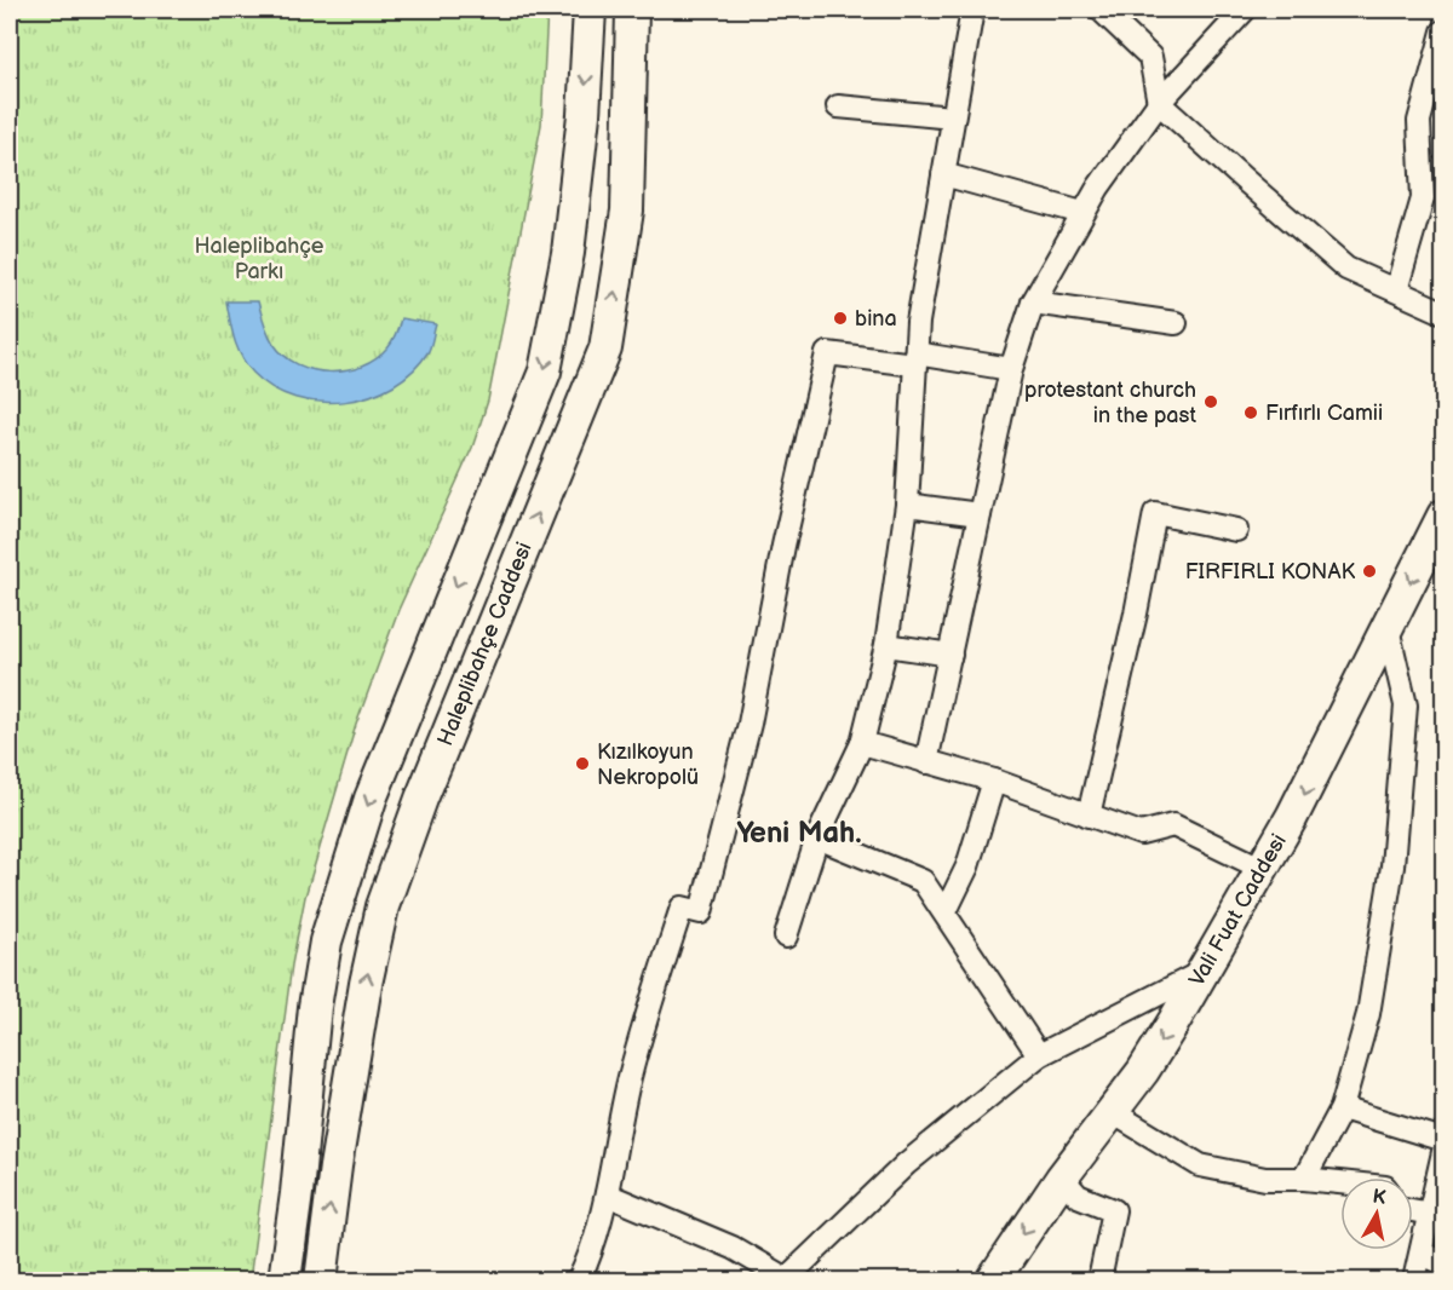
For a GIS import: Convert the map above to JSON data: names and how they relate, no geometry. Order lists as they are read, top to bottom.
{
  "streets": {
    "main road": ["Haleplibahçe Caddesi", "Vali Fuat Caddesi"]
  },
  "one_way": ["Vali Fuat Caddesi"],
  "districts": ["Yeni Mah."],
  "parks": ["Haleplibahçe Parkı"],
  "places": [
    "bina",
    "protestant church in the past",
    "Fırfırlı Camii",
    "FIRFIRLI KONAK",
    "Kızılkoyun Nekropolü"
  ],
  "north": "top"
}
